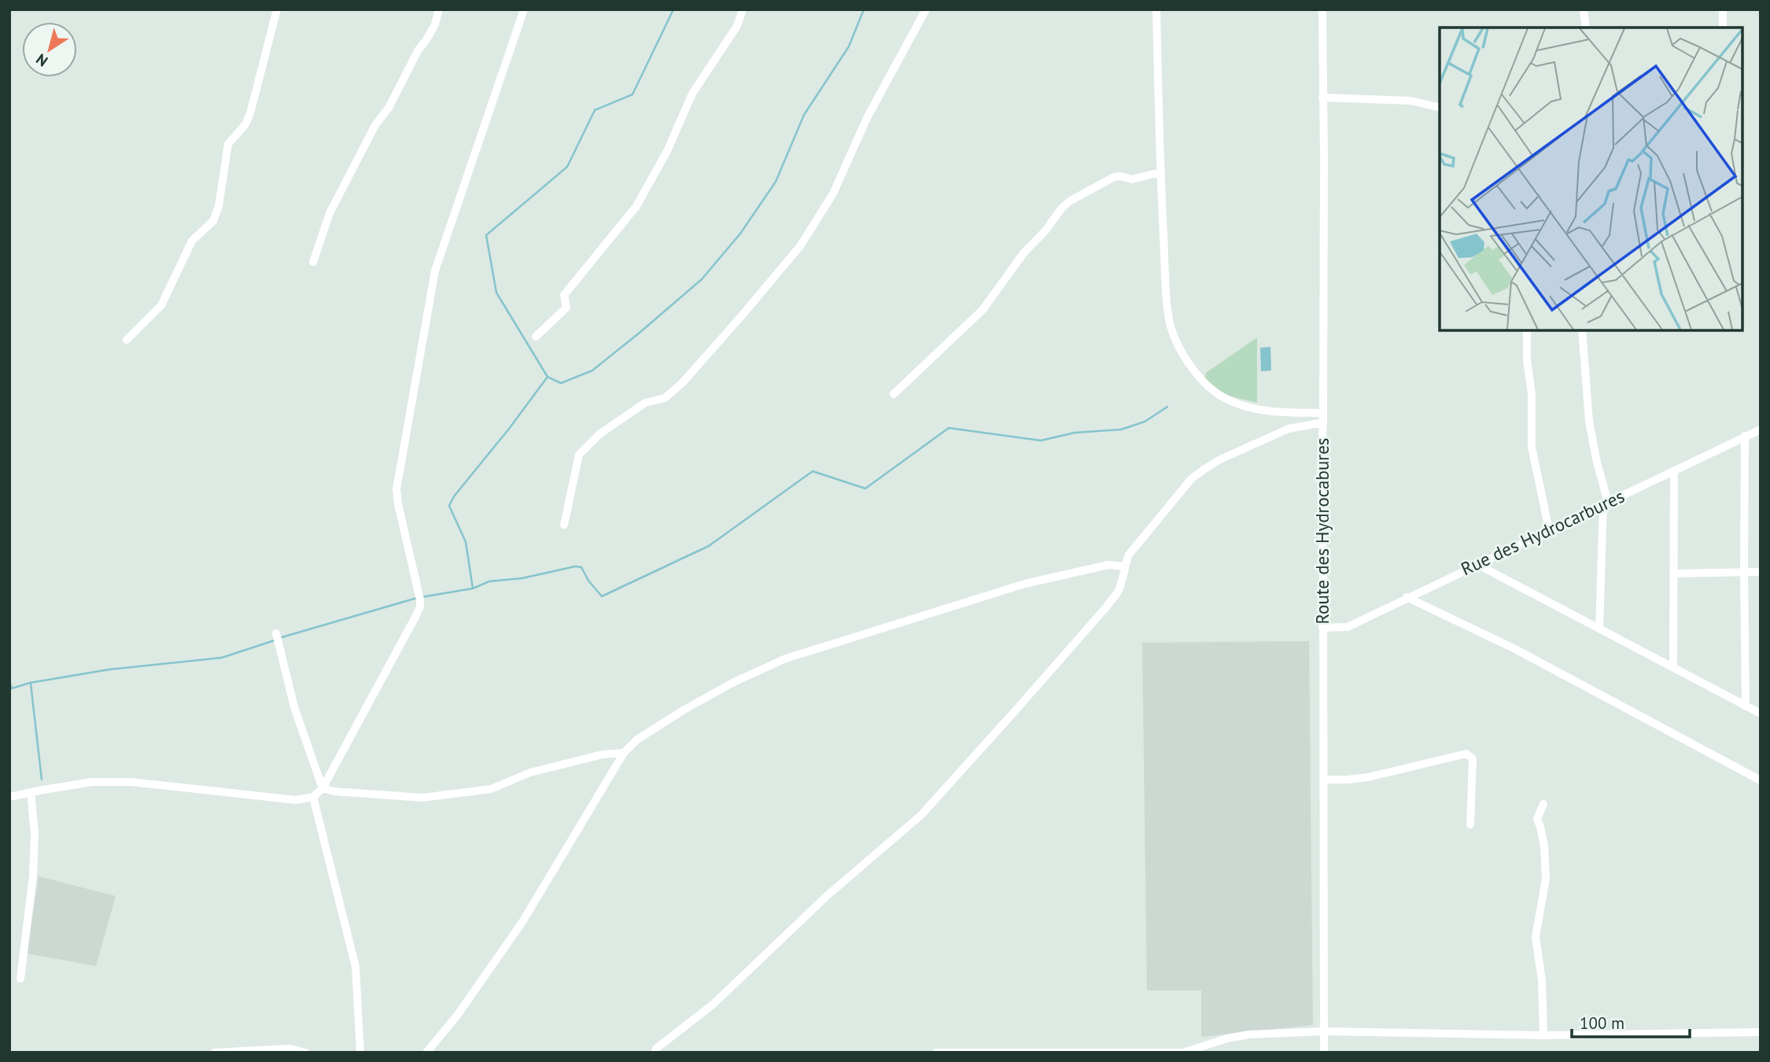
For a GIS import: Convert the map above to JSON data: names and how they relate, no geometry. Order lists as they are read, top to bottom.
{
  "streets": {
    "street": ["Route des Hydrocabures", "Rue des Hydrocarbures"]
  },
  "crossings": [
    ["Route des Hydrocabures", "Rue des Hydrocarbures"]
  ],
  "scale_bar": "100 m",
  "north": "bottom left"
}
